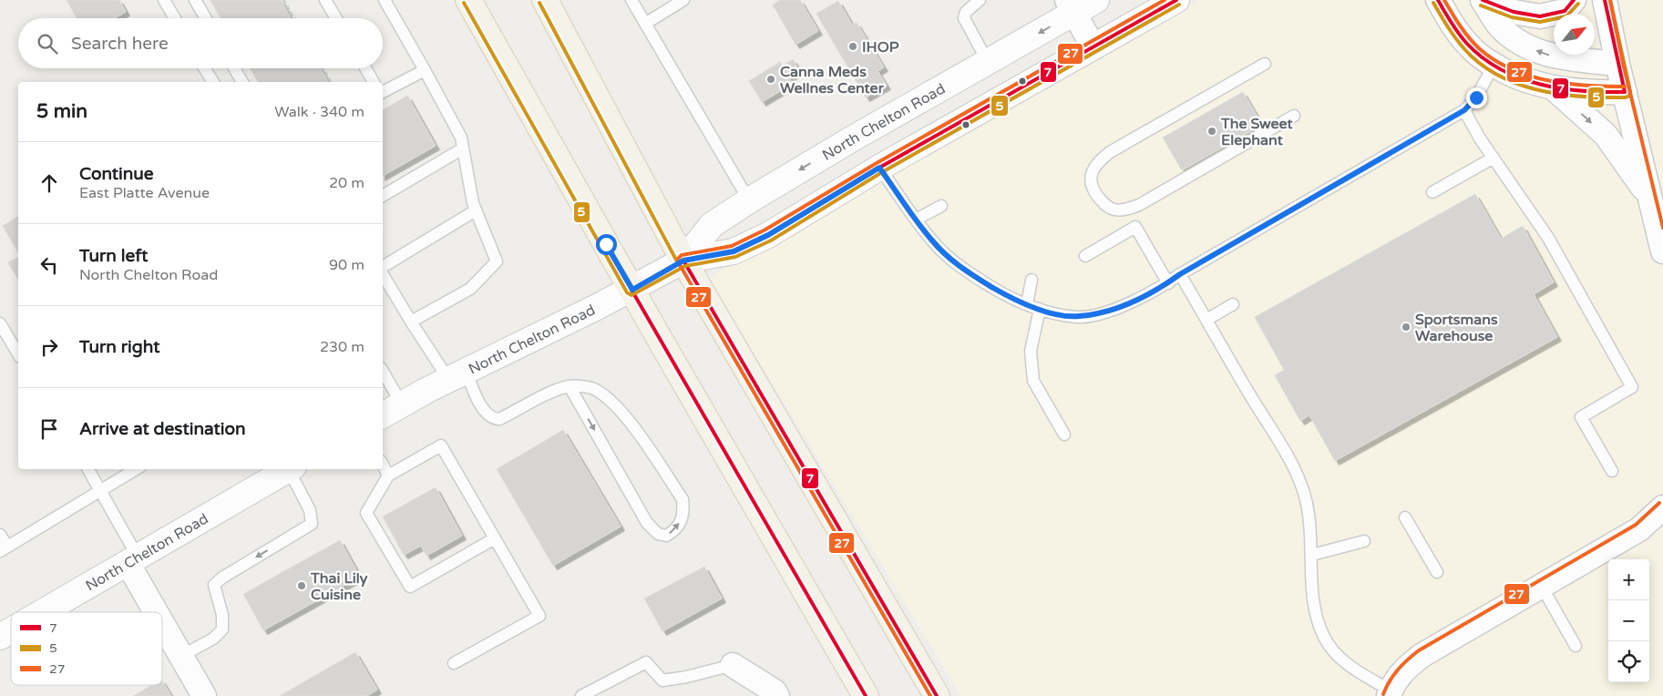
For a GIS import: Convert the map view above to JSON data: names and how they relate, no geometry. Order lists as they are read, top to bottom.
{
  "streets": {
    "main road": ["North Chelton Road"]
  },
  "places": [
    "IHOP",
    "Canna Meds Wellnes Center",
    "The Sweet Elephant",
    "Sportsmans Warehouse",
    "Thai Lily Cuisine"
  ],
  "lines": ["transit line 7", "transit line 5", "transit line 27"],
  "legend": ["7", "5", "27"],
  "north": "top right",
  "page": {
    "search": "Search here",
    "heading": ["5 min", "Walk · 340 m"],
    "list": [
      ["Continue", "East Platte Avenue", "20 m"],
      ["Turn left", "North Chelton Road", "90 m"],
      ["Turn right", "230 m"],
      "Arrive at destination"
    ],
    "map_buttons": ["+", "−"]
  }
}
